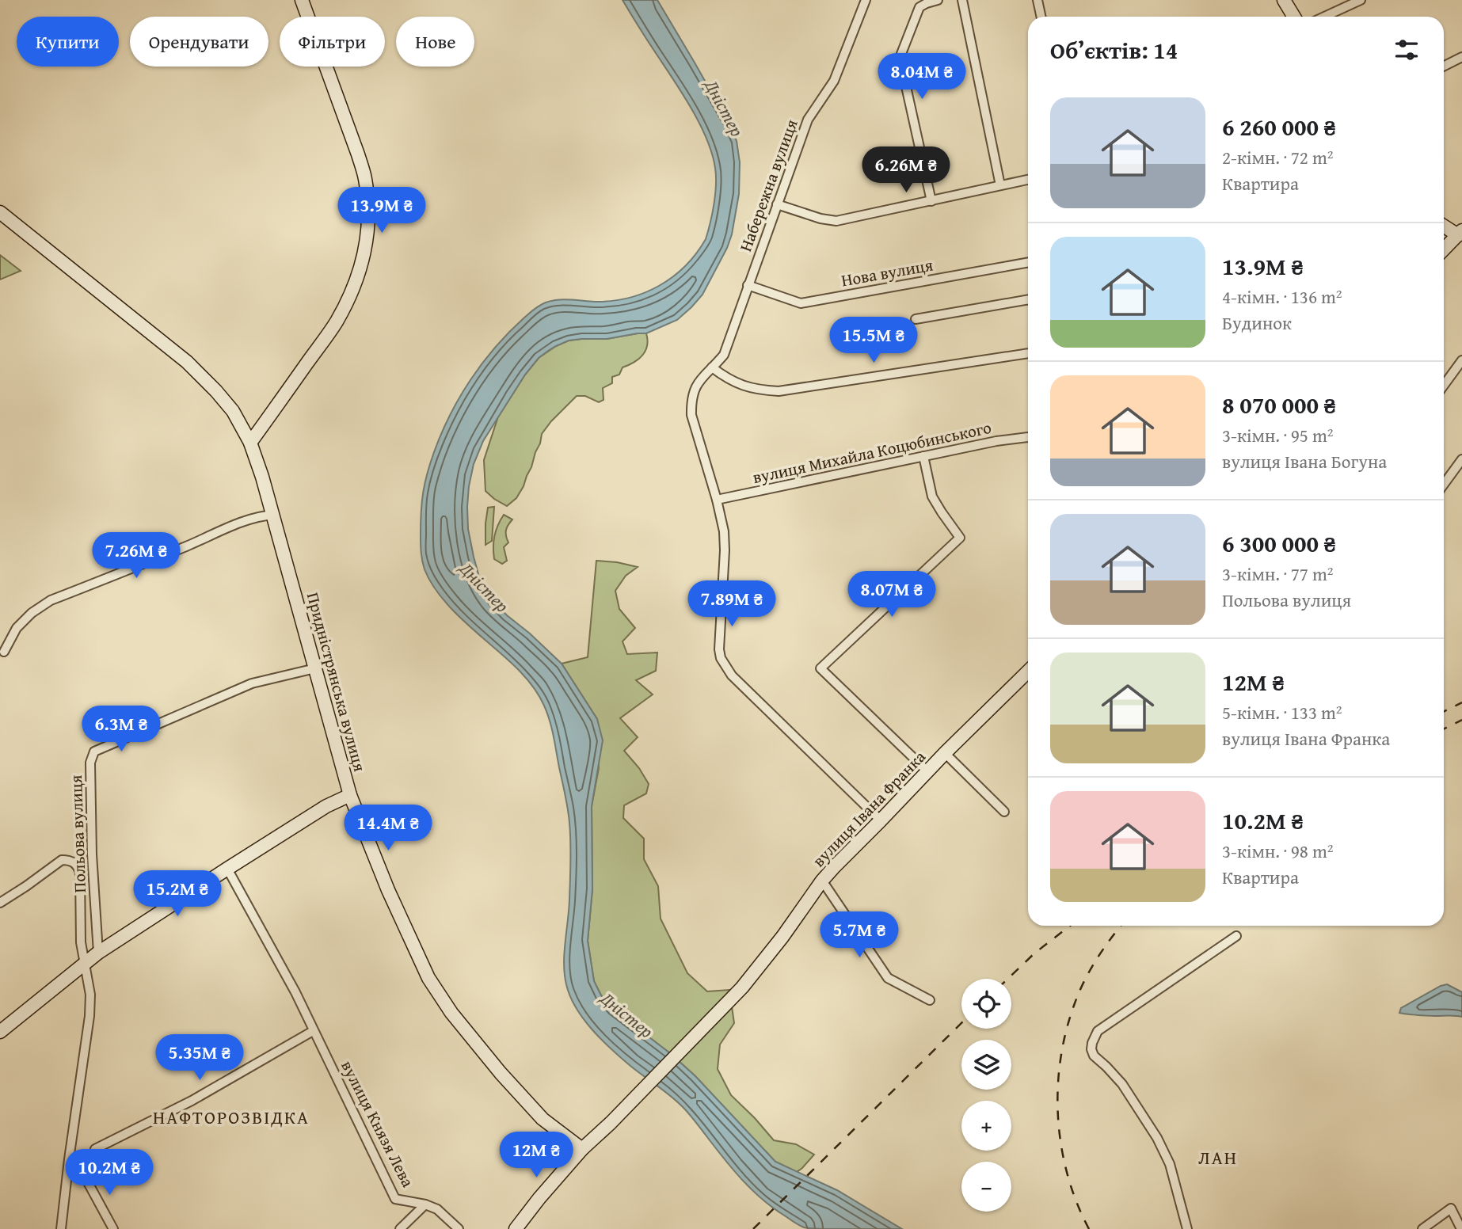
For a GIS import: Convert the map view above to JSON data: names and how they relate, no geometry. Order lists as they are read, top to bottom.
{
  "streets": {
    "main road": ["Придністрянська вулиця", "вулиця Івана Франка"],
    "street": [
      "Набережна вулиця",
      "Нова вулиця",
      "вулиця Михайла Коцюбинського",
      "Польова вулиця",
      "вулиця Князя Лева"
    ]
  },
  "crossings": [
    ["Набережна вулиця", "Нова вулиця"],
    ["Набережна вулиця", "вулиця Михайла Коцюбинського"],
    ["Придністрянська вулиця", "вулиця Івана Франка"],
    ["Придністрянська вулиця", "Польова вулиця"]
  ],
  "districts": ["НАФТОРОЗВІДКА", "ЛАН"],
  "water": ["Дністер"],
  "page": {
    "chip": [
      "Купити",
      "Орендувати",
      "Фільтри",
      "Нове"
    ],
    "heading": "Об’єктів: 14",
    "price": [
      "8.04M ₴",
      "6.26M ₴",
      "13.9M ₴",
      "15.5M ₴",
      "7.26M ₴",
      "8.07M ₴",
      "7.89M ₴",
      "6.3M ₴",
      "14.4M ₴",
      "15.2M ₴",
      "5.7M ₴",
      "5.35M ₴",
      "12M ₴",
      "10.2M ₴"
    ],
    "list": [
      {
        "name": "6 260 000 ₴",
        "note": "2-кімн. · 72 m² · Квартира"
      },
      {
        "name": "13.9M ₴",
        "note": "4-кімн. · 136 m² · Будинок"
      },
      {
        "name": "8 070 000 ₴",
        "note": "3-кімн. · 95 m² · вулиця Івана Богуна"
      },
      {
        "name": "6 300 000 ₴",
        "note": "3-кімн. · 77 m² · Польова вулиця"
      },
      {
        "name": "12M ₴",
        "note": "5-кімн. · 133 m² · вулиця Івана Франка"
      },
      {
        "name": "10.2M ₴",
        "note": "3-кімн. · 98 m² · Квартира"
      }
    ],
    "map_buttons": ["+", "−"]
  }
}
